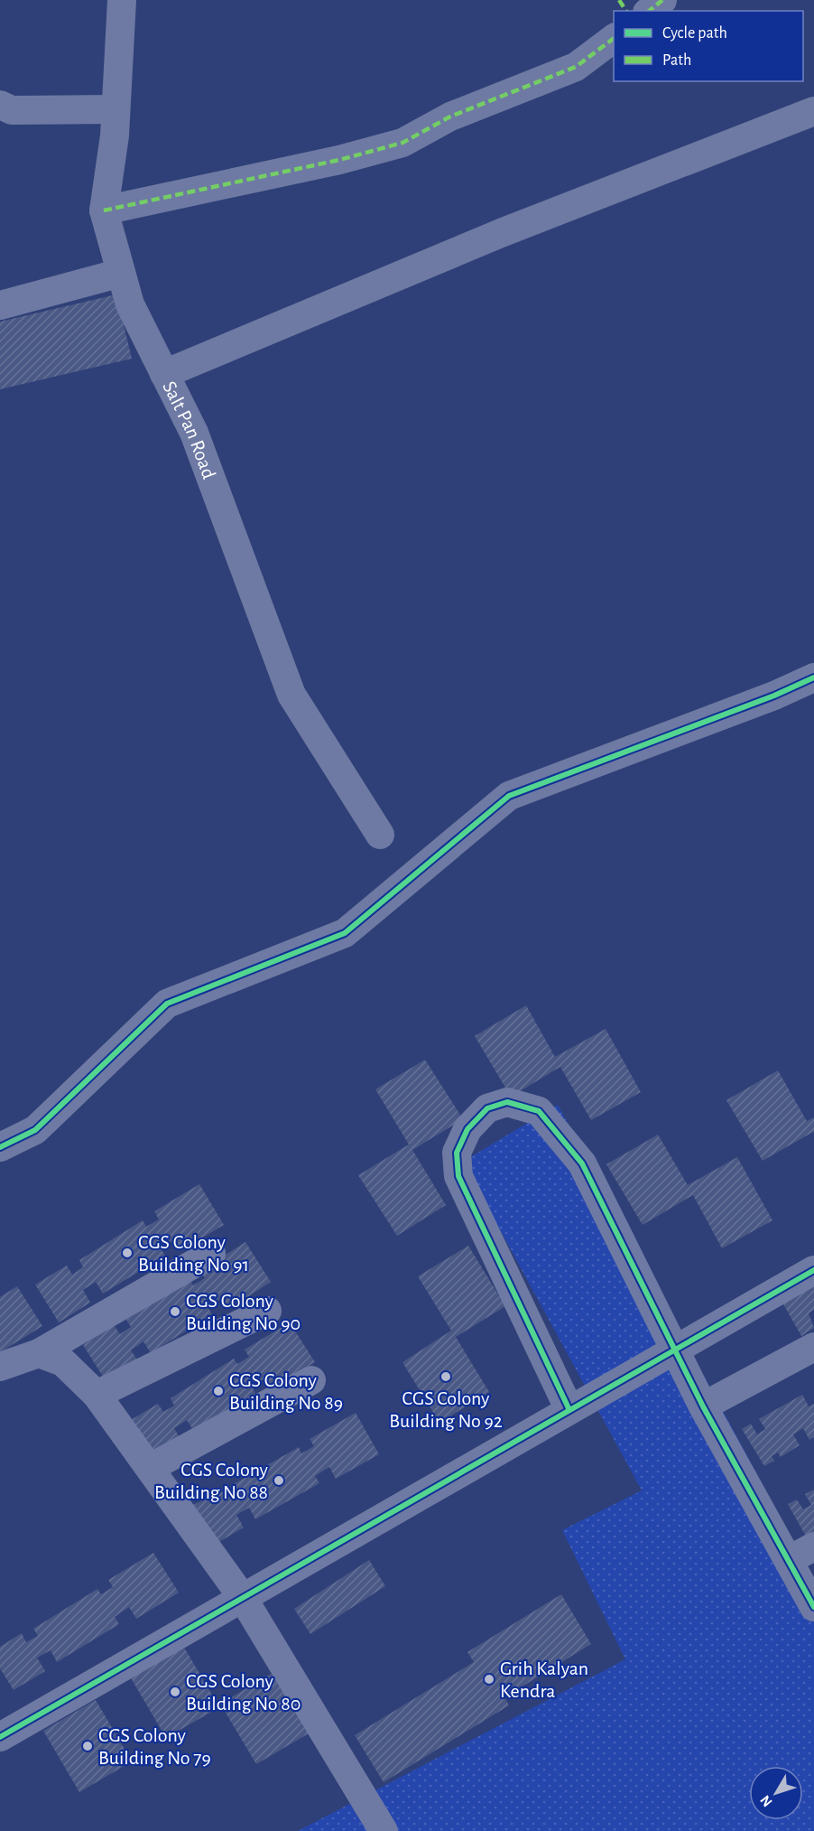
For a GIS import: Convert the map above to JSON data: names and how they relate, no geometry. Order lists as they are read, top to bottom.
{
  "streets": {
    "street": ["Salt Pan Road"]
  },
  "places": [
    "CGS Colony Building No 91",
    "CGS Colony Building No 90",
    "CGS Colony Building No 92",
    "CGS Colony Building No 89",
    "CGS Colony Building No 88",
    "Grih Kalyan Kendra",
    "CGS Colony Building No 80",
    "CGS Colony Building No 79"
  ],
  "legend": ["Cycle path", "Path"],
  "north": "bottom left"
}
